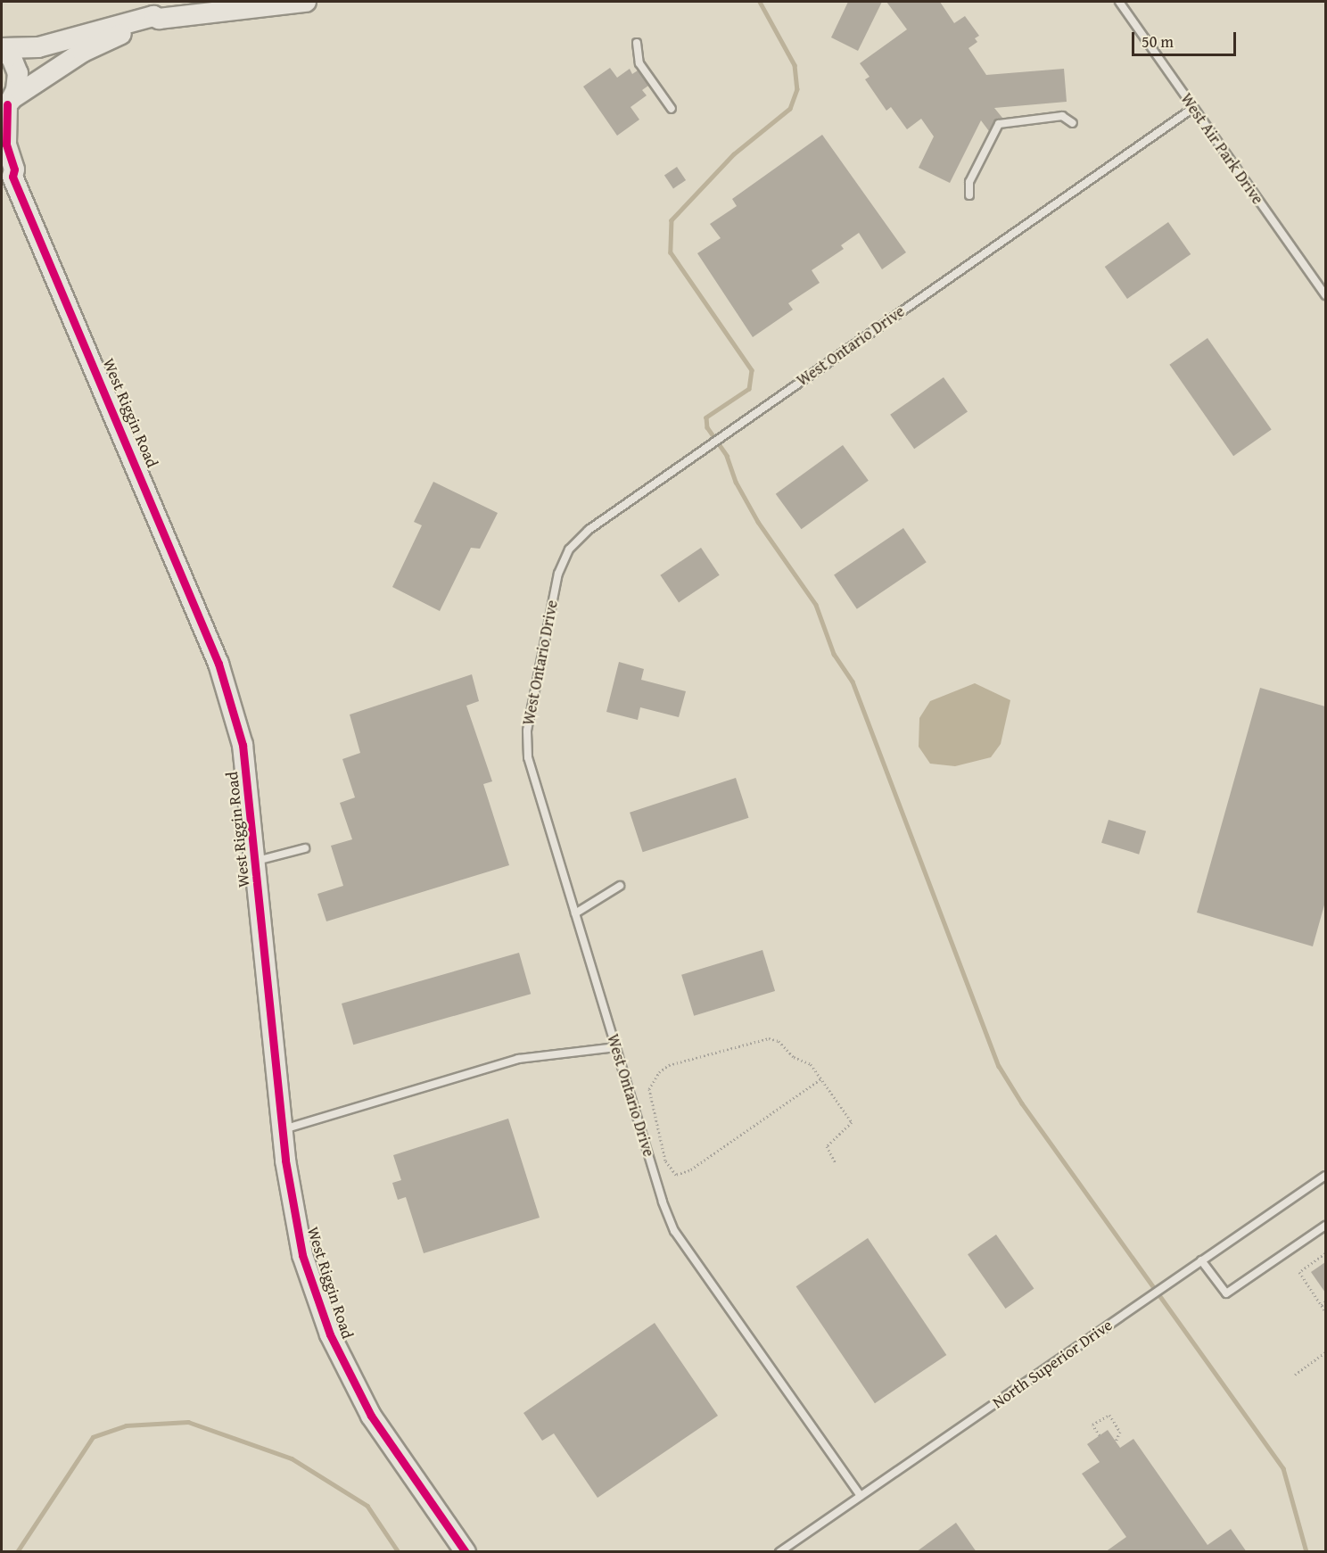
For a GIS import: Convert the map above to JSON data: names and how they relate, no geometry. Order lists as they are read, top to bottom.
{
  "streets": {
    "street": ["West Riggin Road"],
    "lane": ["West Air Park Drive", "West Ontario Drive", "North Superior Drive"]
  },
  "crossings": [
    ["West Air Park Drive", "West Ontario Drive"],
    ["West Ontario Drive", "North Superior Drive"]
  ],
  "scale_bar": "50 m"
}
